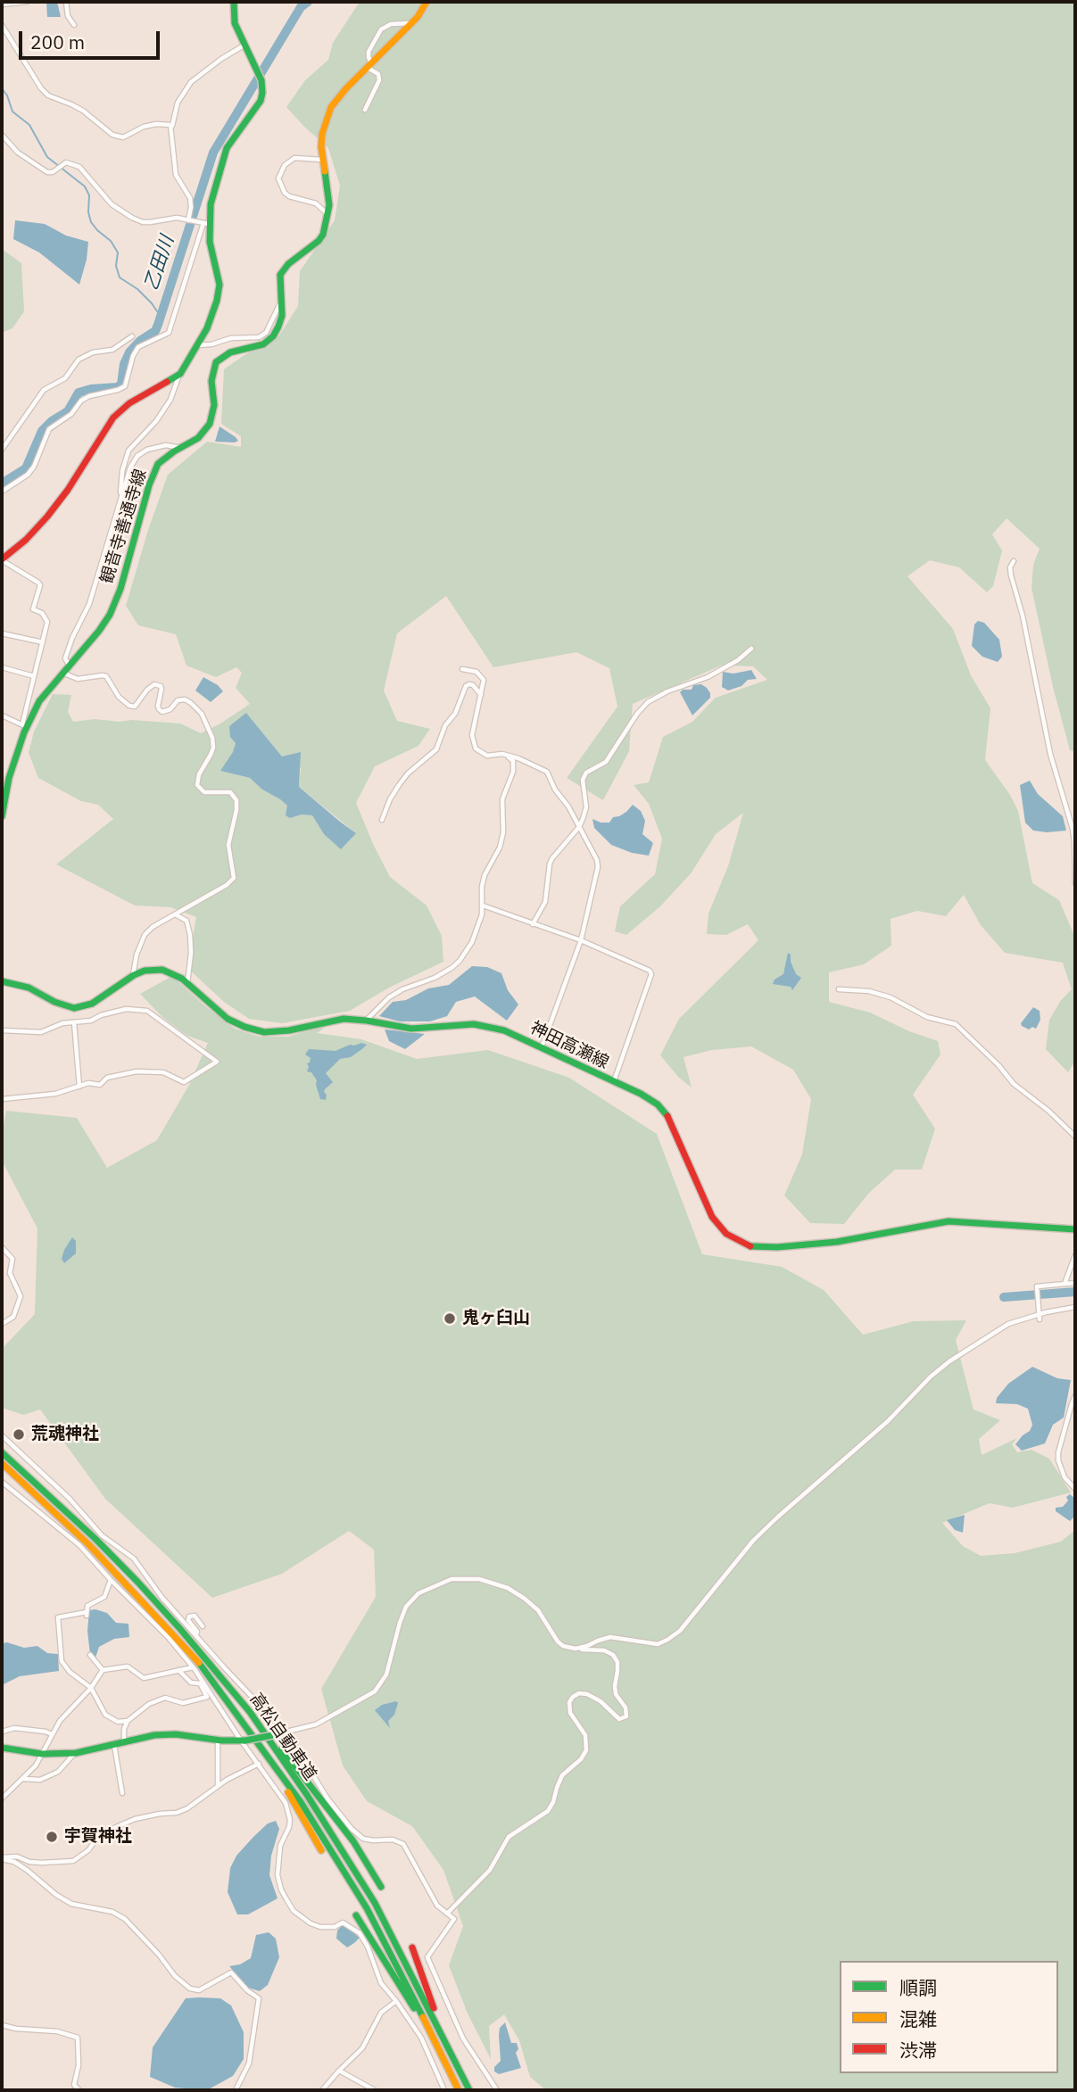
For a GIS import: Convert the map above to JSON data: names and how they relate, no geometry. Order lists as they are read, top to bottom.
{
  "streets": {
    "main road": ["観音寺善通寺線", "神田高瀬線", "高松自動車道"]
  },
  "water": ["乙田川"],
  "places": ["鬼ヶ臼山", "荒魂神社", "宇賀神社"],
  "legend": ["順調", "混雑", "渋滞"],
  "scale_bar": "200 m"
}
